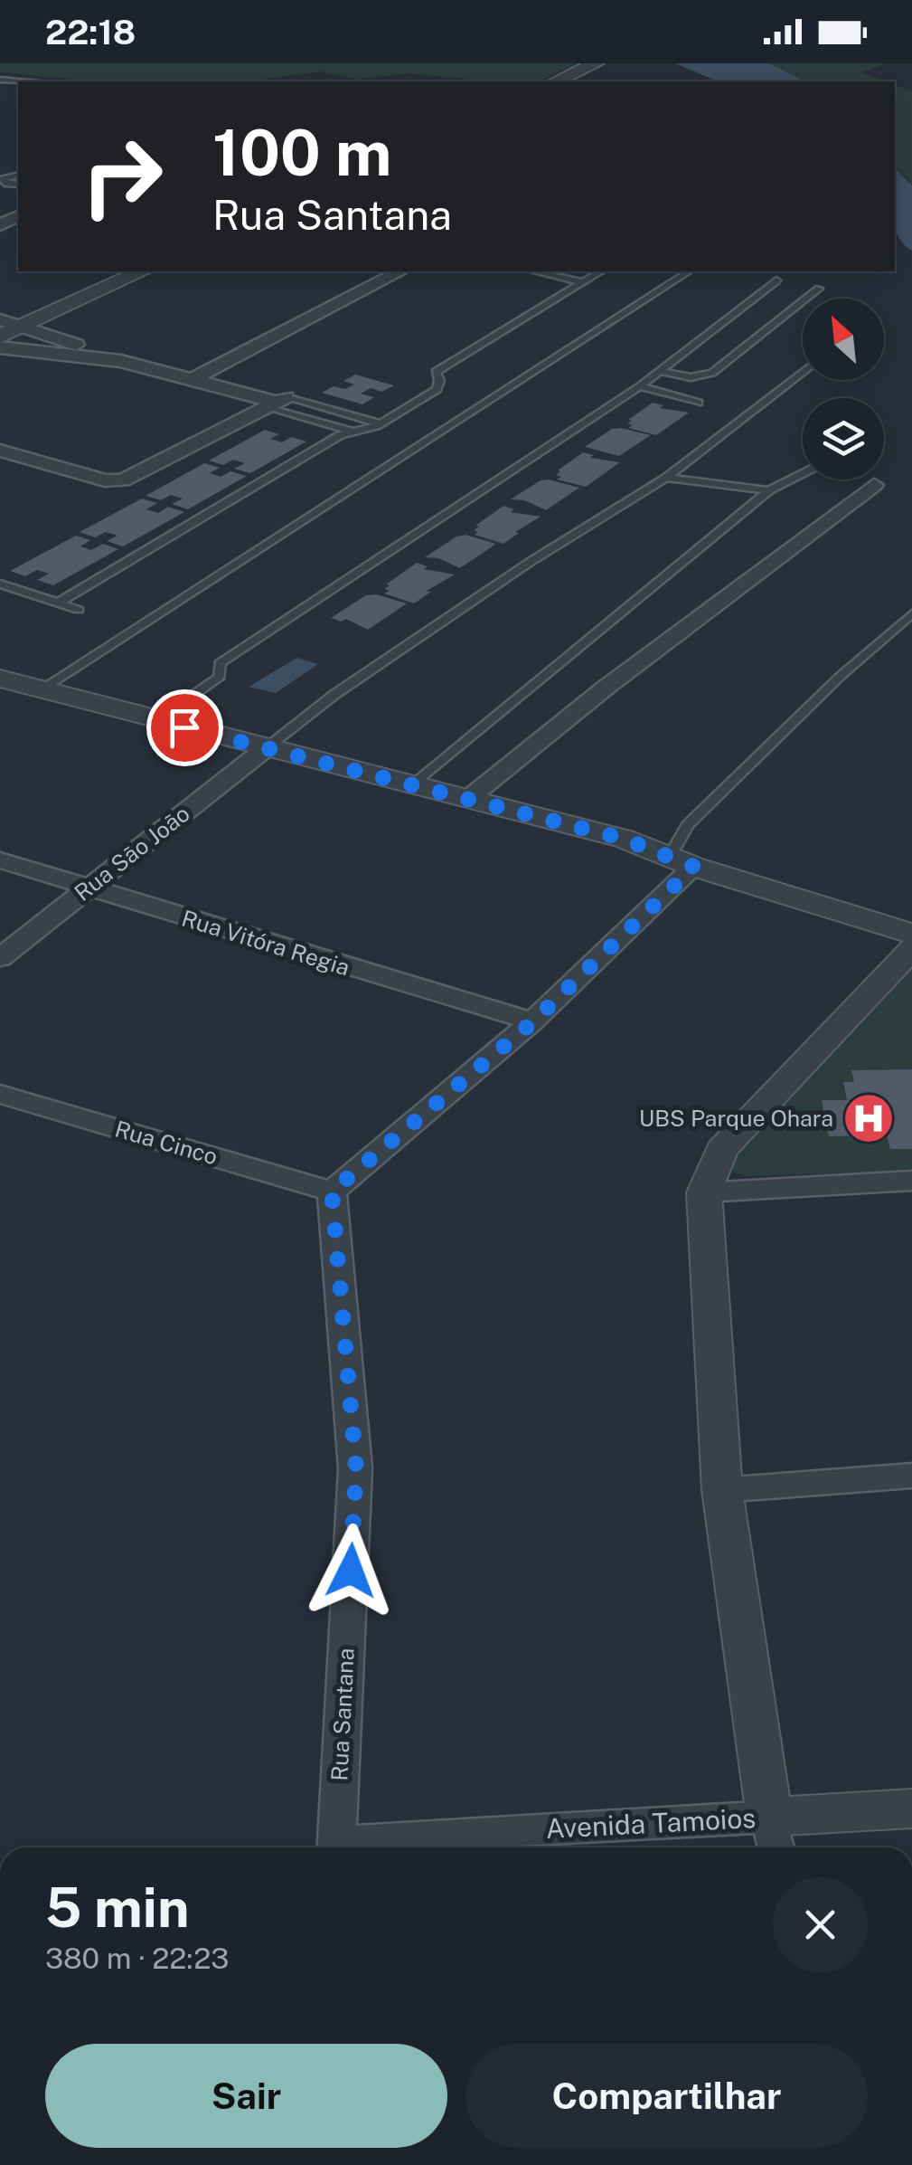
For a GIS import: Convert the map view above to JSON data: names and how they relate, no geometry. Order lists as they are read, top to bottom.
{
  "streets": {
    "street": [
      "Rua São João",
      "Rua Vitóra Regia",
      "Rua Cinco",
      "Rua Santana",
      "Avenida Tamoios"
    ]
  },
  "crossings": [
    ["Rua São João", "Rua Vitóra Regia"],
    ["Rua Cinco", "Rua Santana"]
  ],
  "places": {
    "hospital": ["UBS Parque Ohara"]
  },
  "north": "top left",
  "page": {
    "status": "22:18",
    "turn": ["100 m", "Rua Santana"],
    "heading": ["5 min", "380 m · 22:23"],
    "buttons": ["Sair", "Compartilhar"]
  }
}
